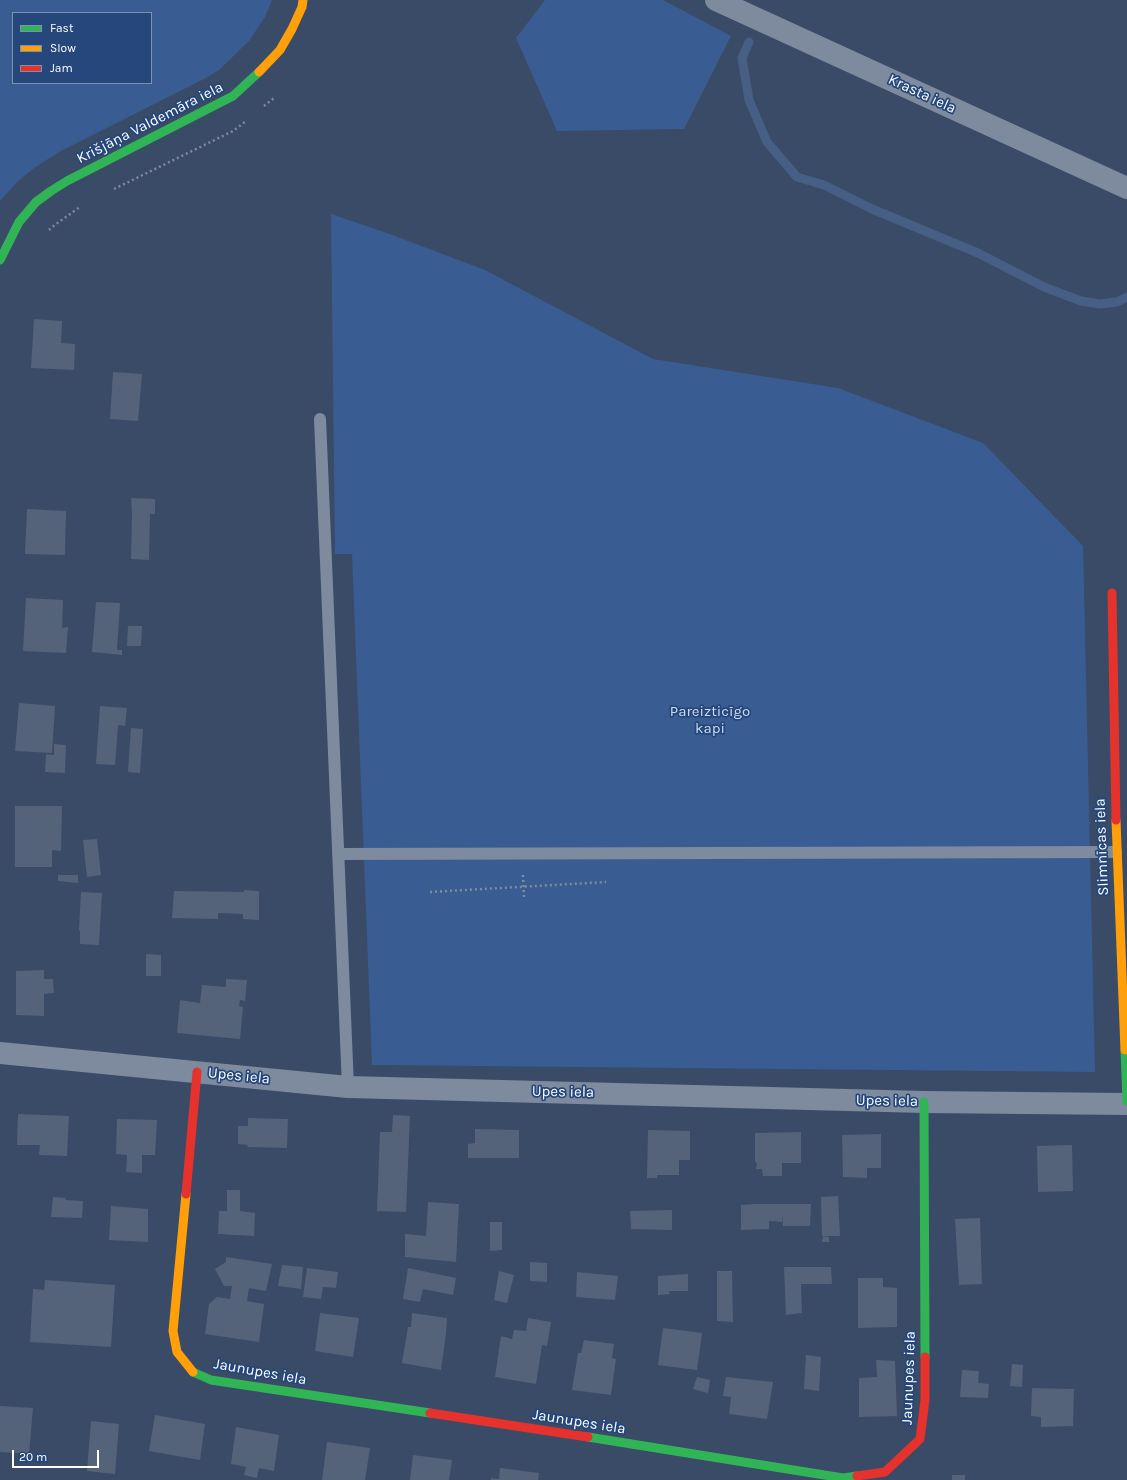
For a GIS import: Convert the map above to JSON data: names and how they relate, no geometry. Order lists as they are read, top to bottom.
{
  "streets": {
    "street": [
      "Krasta iela",
      "Krišjāņa Valdemāra iela",
      "Slimnīcas iela",
      "Upes iela",
      "Jaunupes iela"
    ]
  },
  "crossings": [
    ["Slimnīcas iela", "Upes iela"],
    ["Upes iela", "Jaunupes iela"]
  ],
  "parks": ["Pareizticīgo kapi"],
  "legend": ["Fast", "Slow", "Jam"],
  "scale_bar": "20 m"
}
